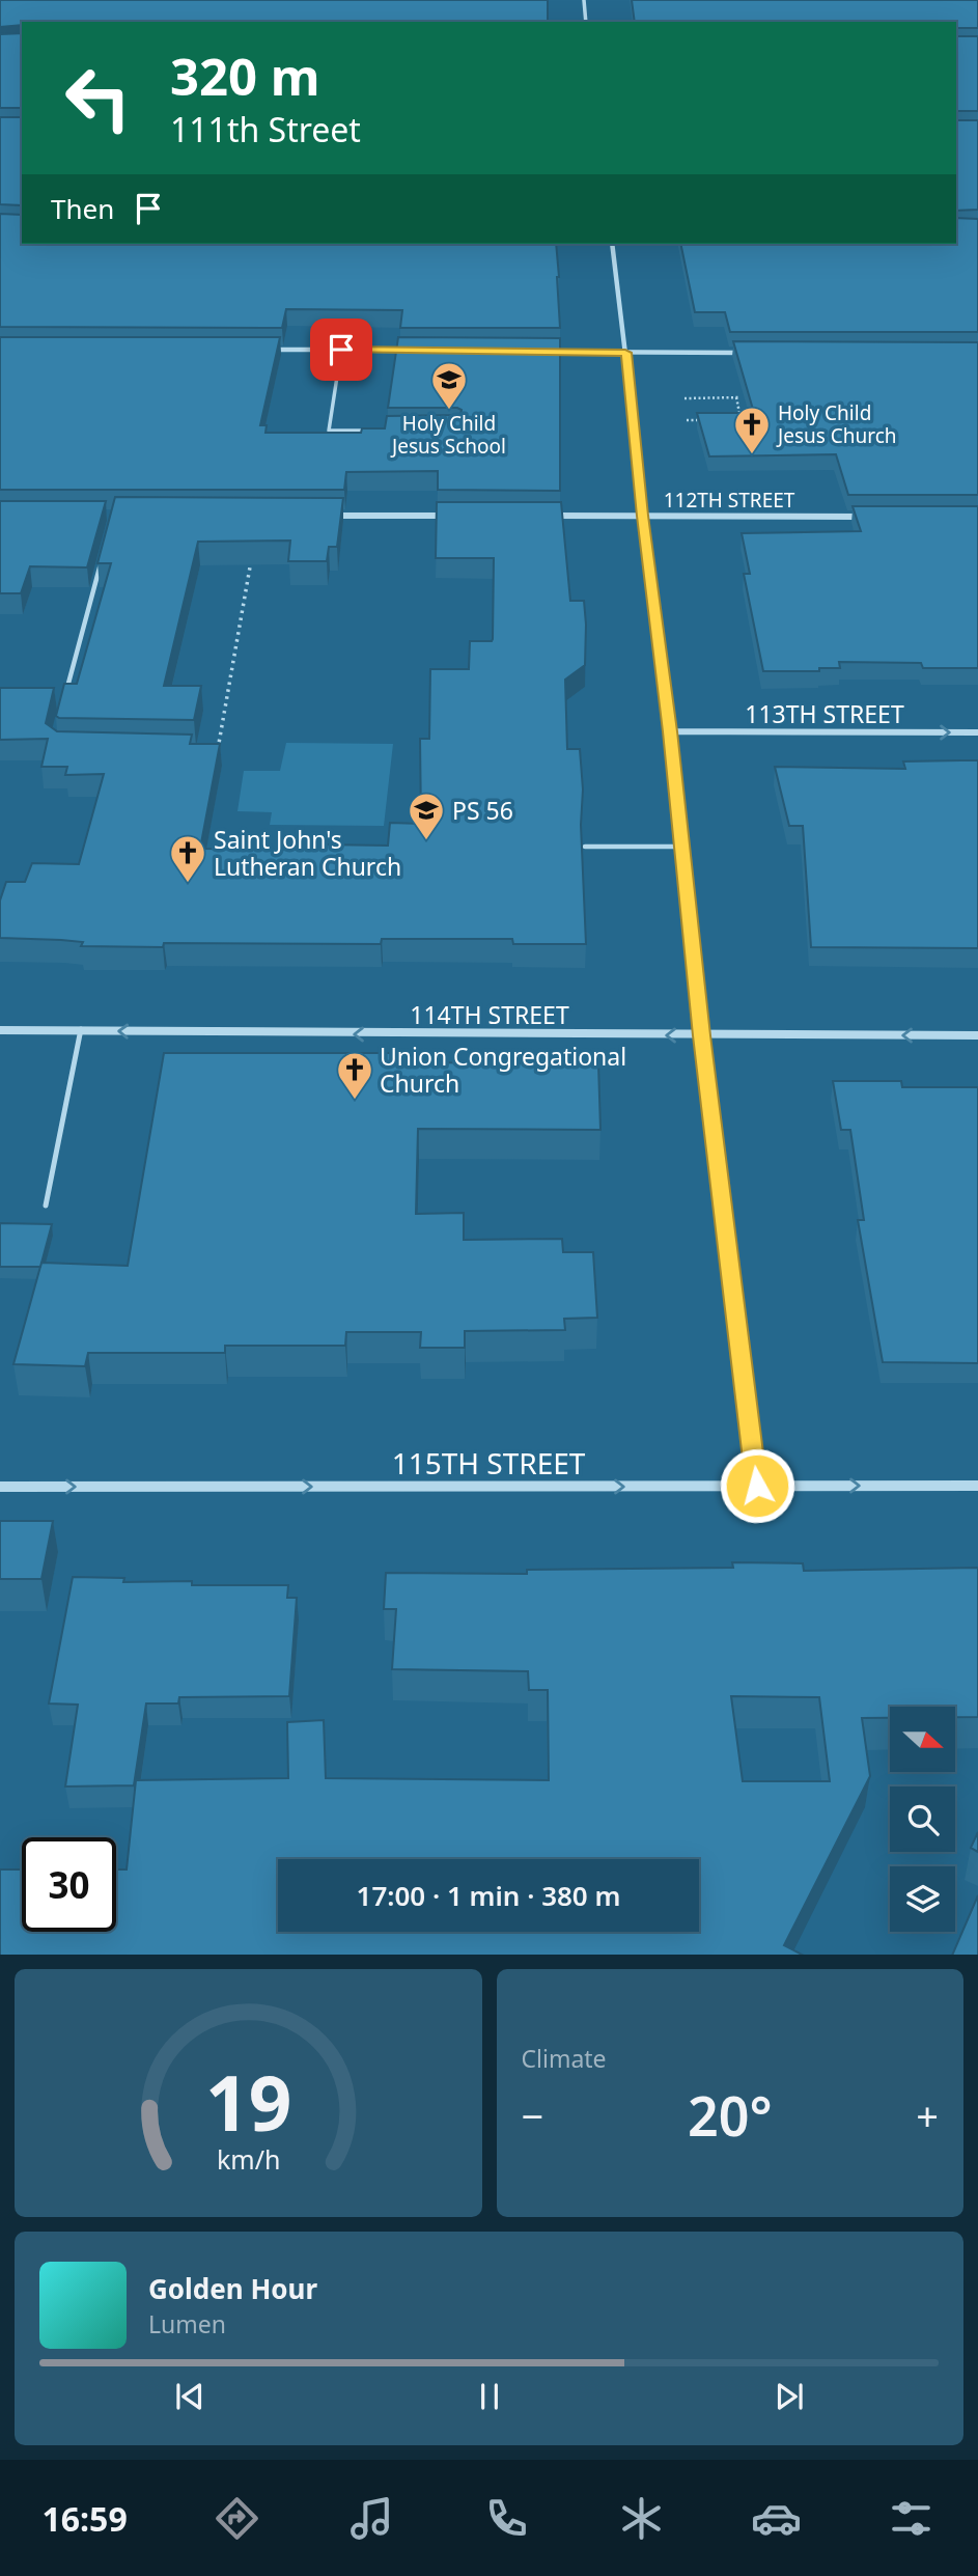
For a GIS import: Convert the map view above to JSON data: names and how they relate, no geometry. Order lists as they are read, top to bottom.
{
  "streets": {
    "street": [
      "112TH STREET",
      "113TH STREET",
      "114TH STREET",
      "115TH STREET"
    ]
  },
  "one_way": ["113TH STREET", "114TH STREET", "115TH STREET"],
  "places": {
    "school or university": ["Holy Child Jesus School", "PS 56"],
    "church": ["Holy Child Jesus Church", "Saint John's Lutheran Church", "Union Congregational Church"]
  },
  "north": "right",
  "page": {
    "turn": ["320 m", "111th Street"],
    "then": "Then",
    "limit": "30",
    "trip": "17:00 · 1 min · 380 m",
    "tile": "Climate",
    "heat": ["−", "20°", "+"],
    "song": ["Golden Hour", "Lumen"],
    "tabs": "16:59",
    "gauge": ["19", "km/h"]
  }
}
